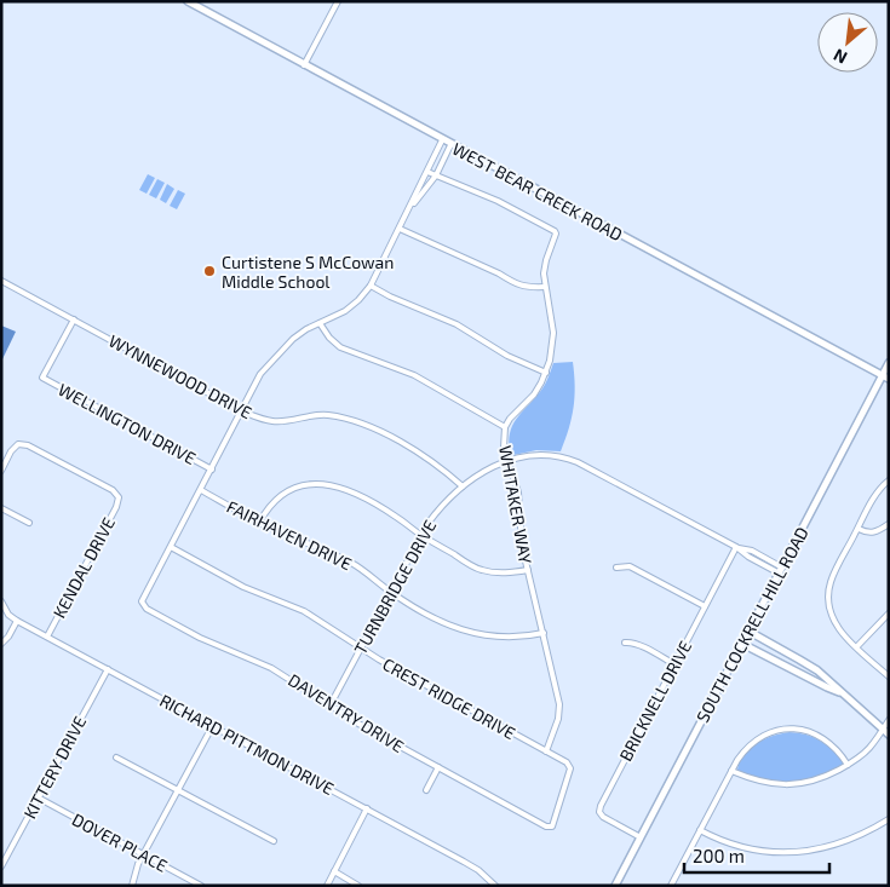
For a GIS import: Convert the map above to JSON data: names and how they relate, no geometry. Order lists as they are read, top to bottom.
{
  "streets": {
    "main road": ["WEST BEAR CREEK ROAD", "SOUTH COCKRELL HILL ROAD"],
    "street": [
      "WYNNEWOOD DRIVE",
      "WELLINGTON DRIVE",
      "WHITAKER WAY",
      "FAIRHAVEN DRIVE",
      "KENDAL DRIVE",
      "TURNBRIDGE DRIVE",
      "CREST RIDGE DRIVE",
      "BRICKNELL DRIVE",
      "DAVENTRY DRIVE",
      "RICHARD PITTMON DRIVE",
      "KITTERY DRIVE",
      "DOVER PLACE"
    ]
  },
  "crossings": [
    ["WEST BEAR CREEK ROAD", "SOUTH COCKRELL HILL ROAD"],
    ["WYNNEWOOD DRIVE", "WELLINGTON DRIVE"],
    ["WYNNEWOOD DRIVE", "TURNBRIDGE DRIVE"],
    ["WHITAKER WAY", "FAIRHAVEN DRIVE"],
    ["WHITAKER WAY", "TURNBRIDGE DRIVE"],
    ["WHITAKER WAY", "CREST RIDGE DRIVE"],
    ["FAIRHAVEN DRIVE", "TURNBRIDGE DRIVE"],
    ["KENDAL DRIVE", "RICHARD PITTMON DRIVE"],
    ["TURNBRIDGE DRIVE", "SOUTH COCKRELL HILL ROAD"],
    ["TURNBRIDGE DRIVE", "CREST RIDGE DRIVE"],
    ["TURNBRIDGE DRIVE", "BRICKNELL DRIVE"],
    ["TURNBRIDGE DRIVE", "DAVENTRY DRIVE"],
    ["SOUTH COCKRELL HILL ROAD", "BRICKNELL DRIVE"],
    ["CREST RIDGE DRIVE", "DAVENTRY DRIVE"],
    ["RICHARD PITTMON DRIVE", "KITTERY DRIVE"],
    ["KITTERY DRIVE", "DOVER PLACE"]
  ],
  "places": ["Curtistene S McCowan Middle School"],
  "scale_bar": "200 m",
  "north": "bottom left"
}
